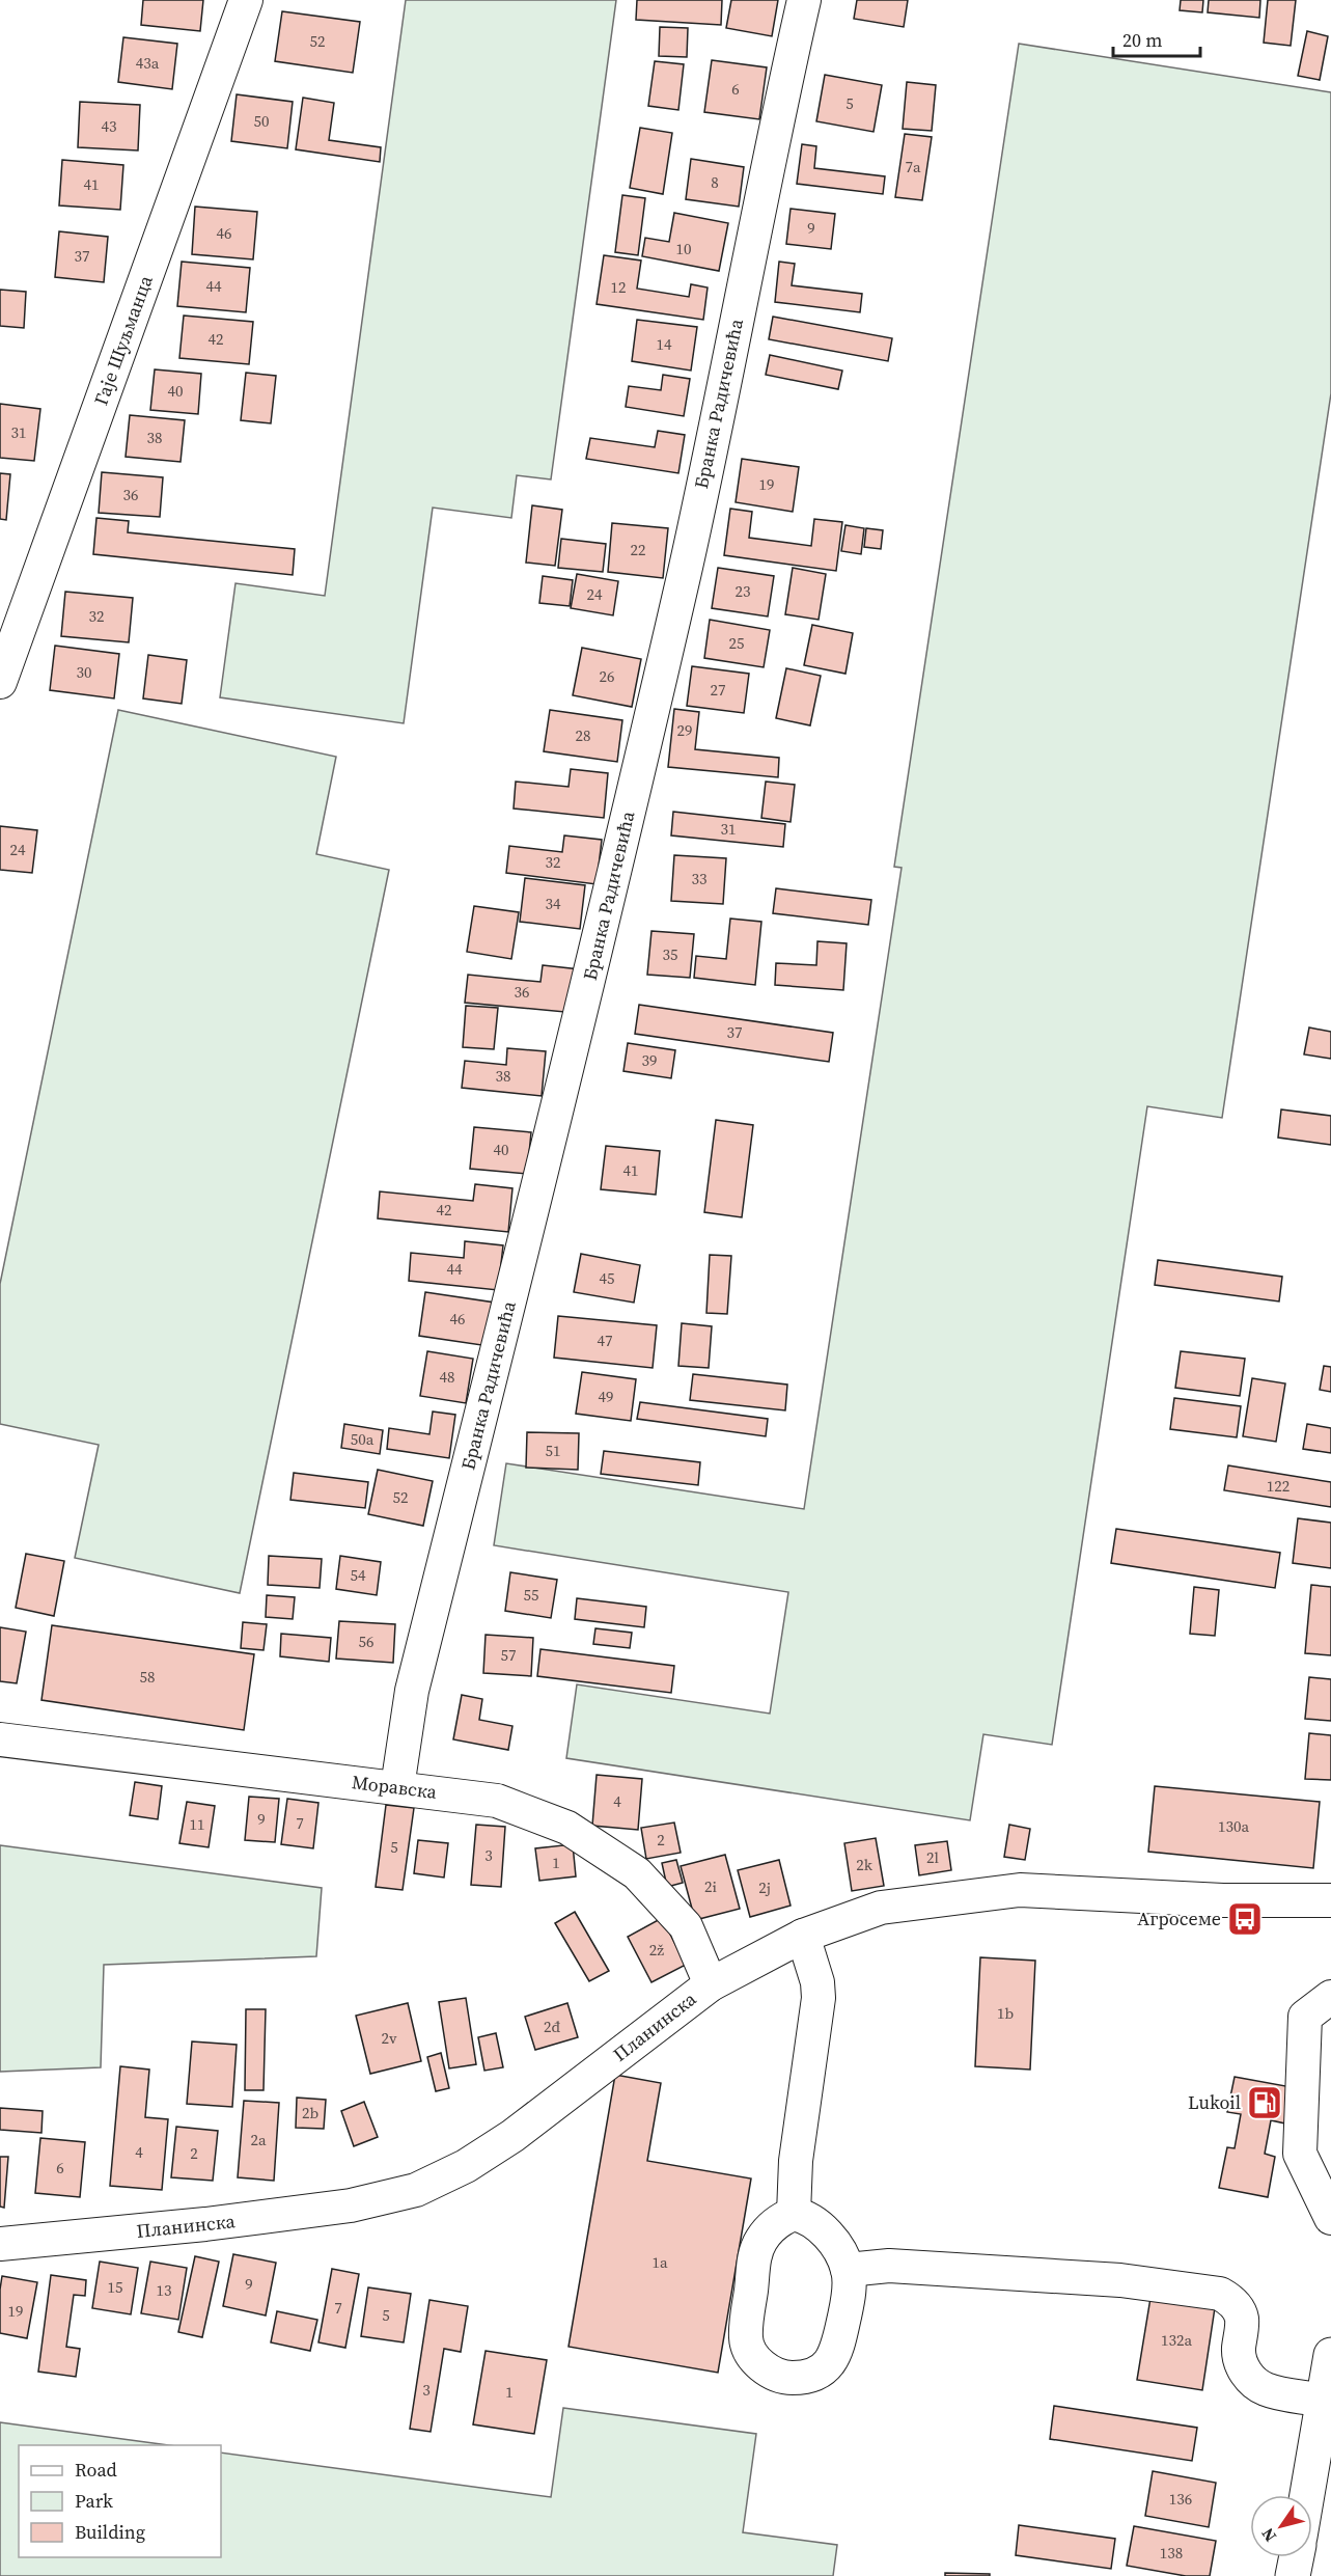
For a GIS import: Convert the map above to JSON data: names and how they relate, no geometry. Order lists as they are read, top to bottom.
{
  "streets": {
    "street": [
      "Гаје Шуљманца",
      "Бранка Радичевића",
      "Моравска",
      "Планинска"
    ]
  },
  "crossings": [
    ["Бранка Радичевића", "Моравска"],
    ["Моравска", "Планинска"]
  ],
  "places": {
    "bus stop": ["Агросеме"],
    "fuel station": ["Lukoil"]
  },
  "house_numbers": [
    "52",
    "43a",
    "6",
    "5",
    "50",
    "43",
    "7a",
    "8",
    "41",
    "9",
    "46",
    "10",
    "37",
    "44",
    "12",
    "42",
    "14",
    "40",
    "31",
    "38",
    "19",
    "36",
    "22",
    "23",
    "24",
    "32",
    "25",
    "30",
    "26",
    "27",
    "29",
    "28",
    "31",
    "24",
    "32",
    "33",
    "34",
    "35",
    "36",
    "37",
    "39",
    "38",
    "40",
    "41",
    "42",
    "44",
    "45",
    "46",
    "47",
    "48",
    "49",
    "50a",
    "51",
    "122",
    "52",
    "54",
    "55",
    "56",
    "57",
    "58",
    "4",
    "9",
    "7",
    "11",
    "130a",
    "2",
    "5",
    "3",
    "2l",
    "1",
    "2k",
    "2i",
    "2j",
    "2ž",
    "1b",
    "2đ",
    "2v",
    "2b",
    "2a",
    "4",
    "2",
    "6",
    "1a",
    "9",
    "15",
    "13",
    "7",
    "19",
    "5",
    "132a",
    "3",
    "1",
    "136",
    "138"
  ],
  "legend": ["Road", "Park", "Building"],
  "scale_bar": "20 m",
  "north": "bottom left"
}
